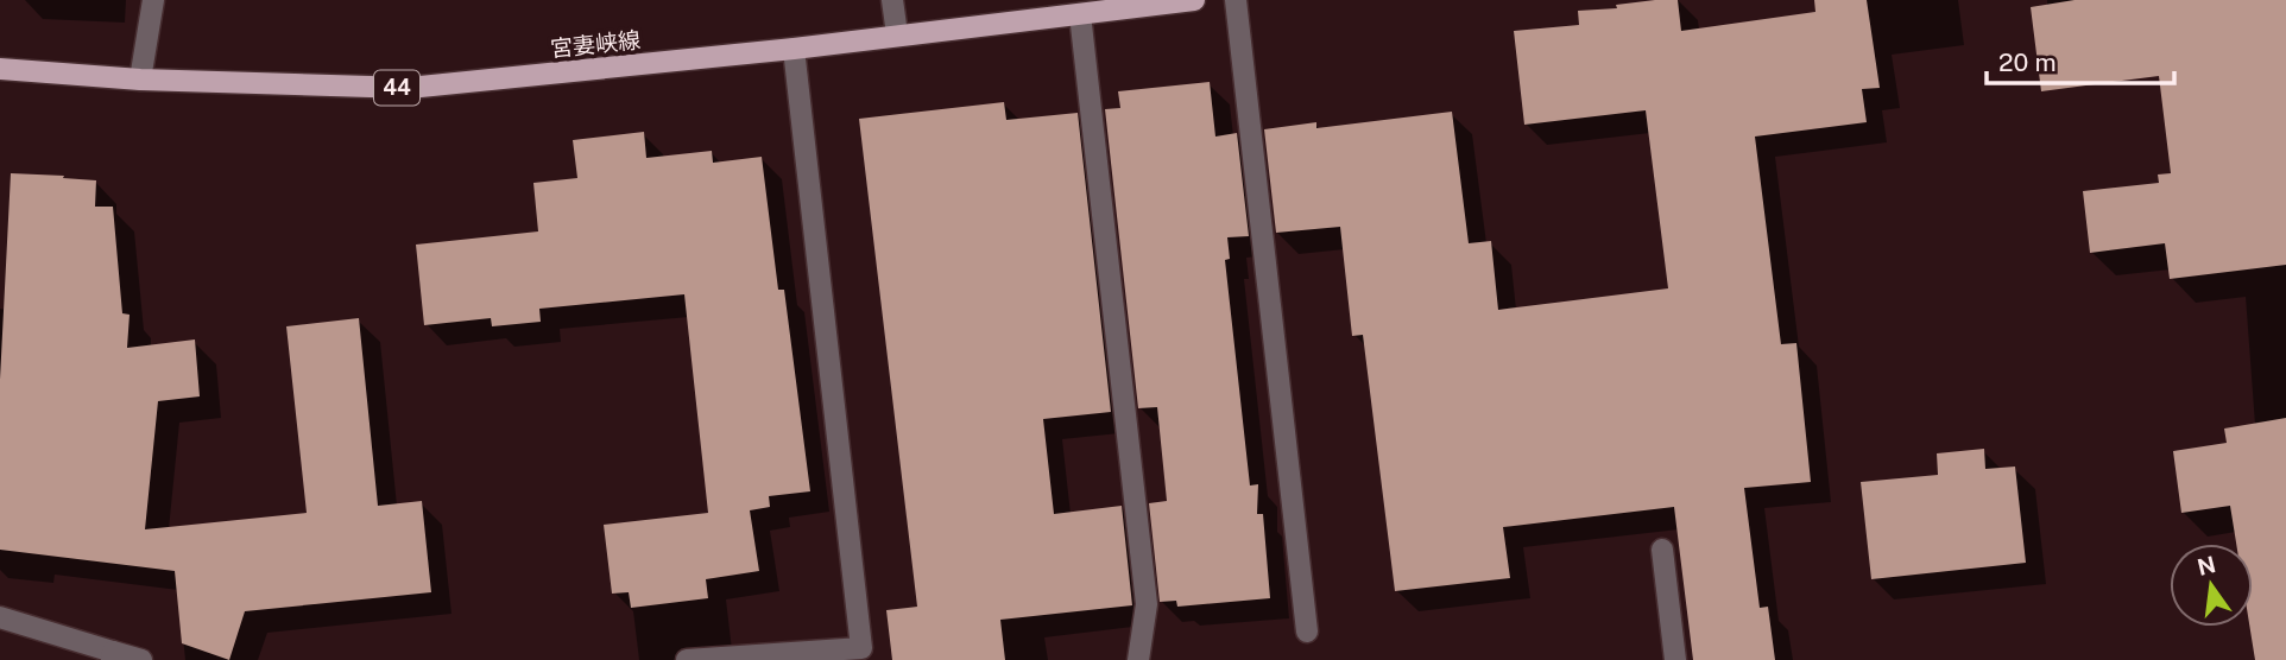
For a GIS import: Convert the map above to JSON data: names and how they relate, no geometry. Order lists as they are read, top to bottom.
{
  "streets": {
    "main road": ["宮妻峡線", "44"]
  },
  "scale_bar": "20 m",
  "north": "top"
}
